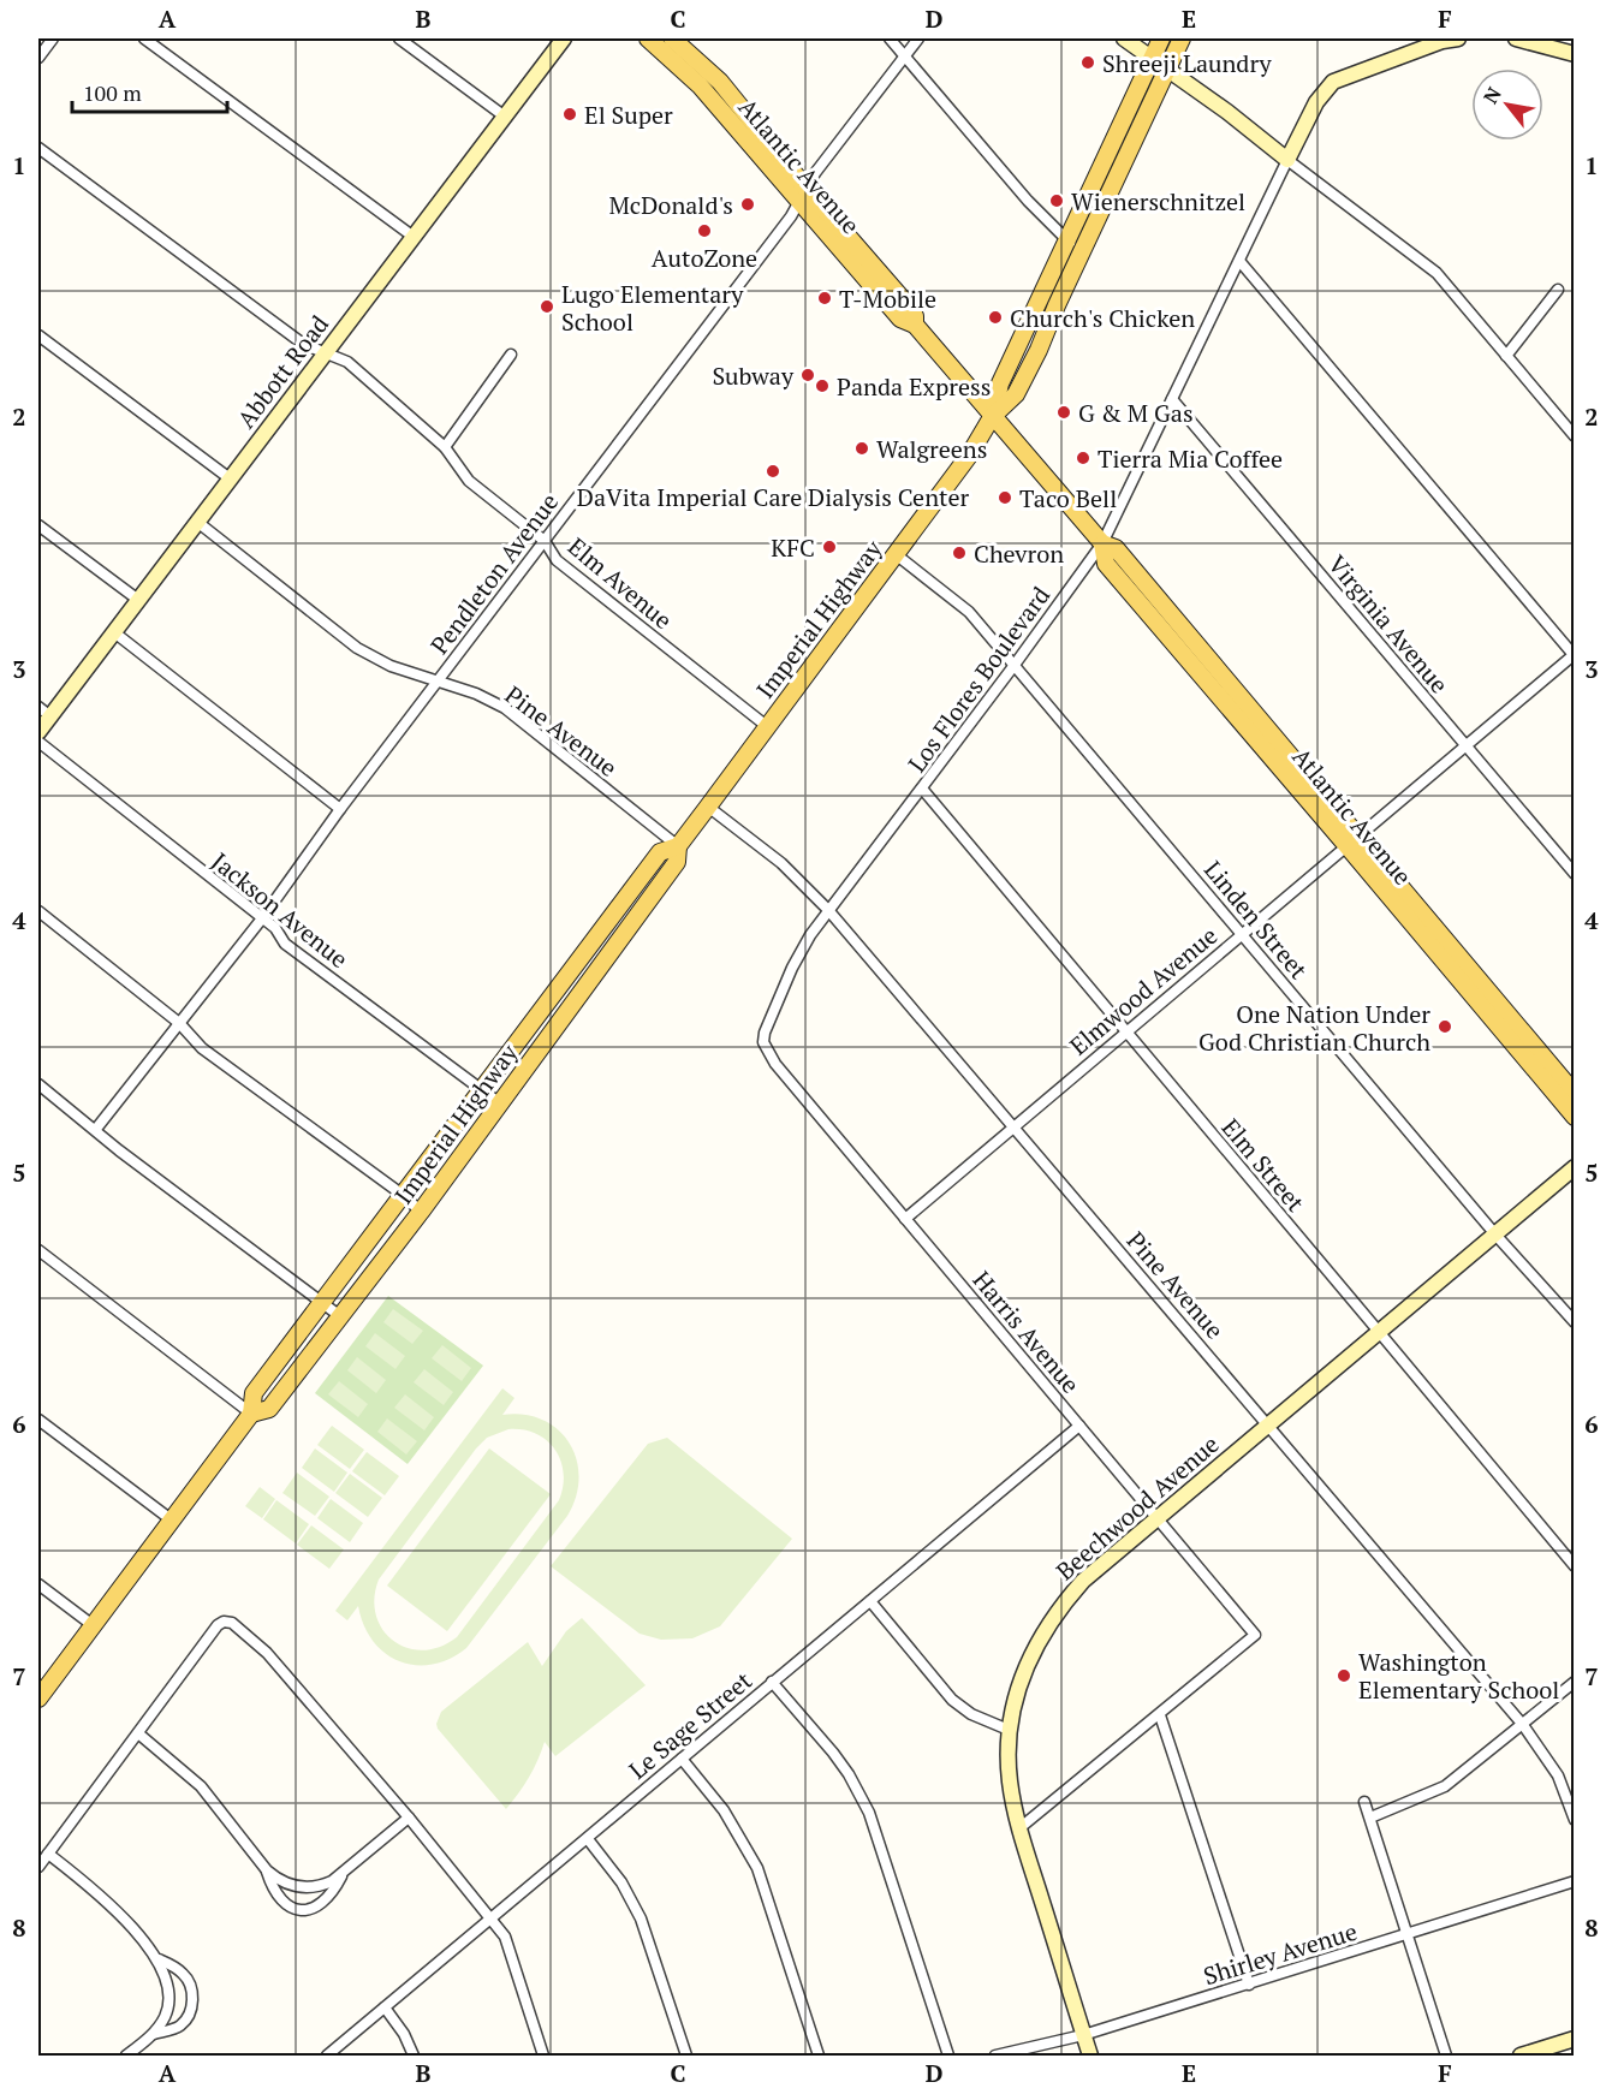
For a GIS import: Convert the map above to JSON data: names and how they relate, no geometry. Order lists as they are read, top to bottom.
{
  "streets": {
    "main road": ["Atlantic Avenue", "Imperial Highway"],
    "street": [
      "Abbott Road",
      "Pendleton Avenue",
      "Elm Avenue",
      "Virginia Avenue",
      "Los Flores Boulevard",
      "Pine Avenue",
      "Jackson Avenue",
      "Linden Street",
      "Elmwood Avenue",
      "Elm Street",
      "Harris Avenue",
      "Beechwood Avenue",
      "Le Sage Street",
      "Shirley Avenue"
    ]
  },
  "crossings": [
    ["Atlantic Avenue", "Pendleton Avenue"],
    ["Atlantic Avenue", "Imperial Highway"],
    ["Atlantic Avenue", "Los Flores Boulevard"],
    ["Atlantic Avenue", "Elmwood Avenue"],
    ["Abbott Road", "Elm Avenue"],
    ["Abbott Road", "Pine Avenue"],
    ["Pendleton Avenue", "Elm Avenue"],
    ["Pendleton Avenue", "Pine Avenue"],
    ["Pendleton Avenue", "Jackson Avenue"],
    ["Elm Avenue", "Imperial Highway"],
    ["Imperial Highway", "Pine Avenue"],
    ["Imperial Highway", "Jackson Avenue"],
    ["Imperial Highway", "Linden Street"],
    ["Virginia Avenue", "Los Flores Boulevard"],
    ["Virginia Avenue", "Elmwood Avenue"],
    ["Los Flores Boulevard", "Pine Avenue"],
    ["Los Flores Boulevard", "Linden Street"],
    ["Los Flores Boulevard", "Elm Street"],
    ["Los Flores Boulevard", "Harris Avenue"],
    ["Pine Avenue", "Elmwood Avenue"],
    ["Pine Avenue", "Beechwood Avenue"],
    ["Linden Street", "Elmwood Avenue"],
    ["Linden Street", "Beechwood Avenue"],
    ["Elmwood Avenue", "Elm Street"],
    ["Elmwood Avenue", "Harris Avenue"],
    ["Elm Street", "Beechwood Avenue"],
    ["Harris Avenue", "Beechwood Avenue"],
    ["Harris Avenue", "Le Sage Street"],
    ["Beechwood Avenue", "Shirley Avenue"]
  ],
  "places": [
    "Shreeji Laundry",
    "El Super",
    "Wienerschnitzel",
    "McDonald's",
    "AutoZone",
    "T-Mobile",
    "Lugo Elementary School",
    "Church's Chicken",
    "Subway",
    "Panda Express",
    "G & M Gas",
    "Walgreens",
    "Tierra Mia Coffee",
    "DaVita Imperial Care Dialysis Center",
    "Taco Bell",
    "KFC",
    "Chevron",
    "One Nation Under God Christian Church",
    "Washington Elementary School"
  ],
  "scale_bar": "100 m",
  "north": "top left",
  "grid": {
    "columns": [
      "A",
      "B",
      "C",
      "D",
      "E",
      "F"
    ],
    "rows": [
      "1",
      "2",
      "3",
      "4",
      "5",
      "6",
      "7",
      "8"
    ]
  }
}
